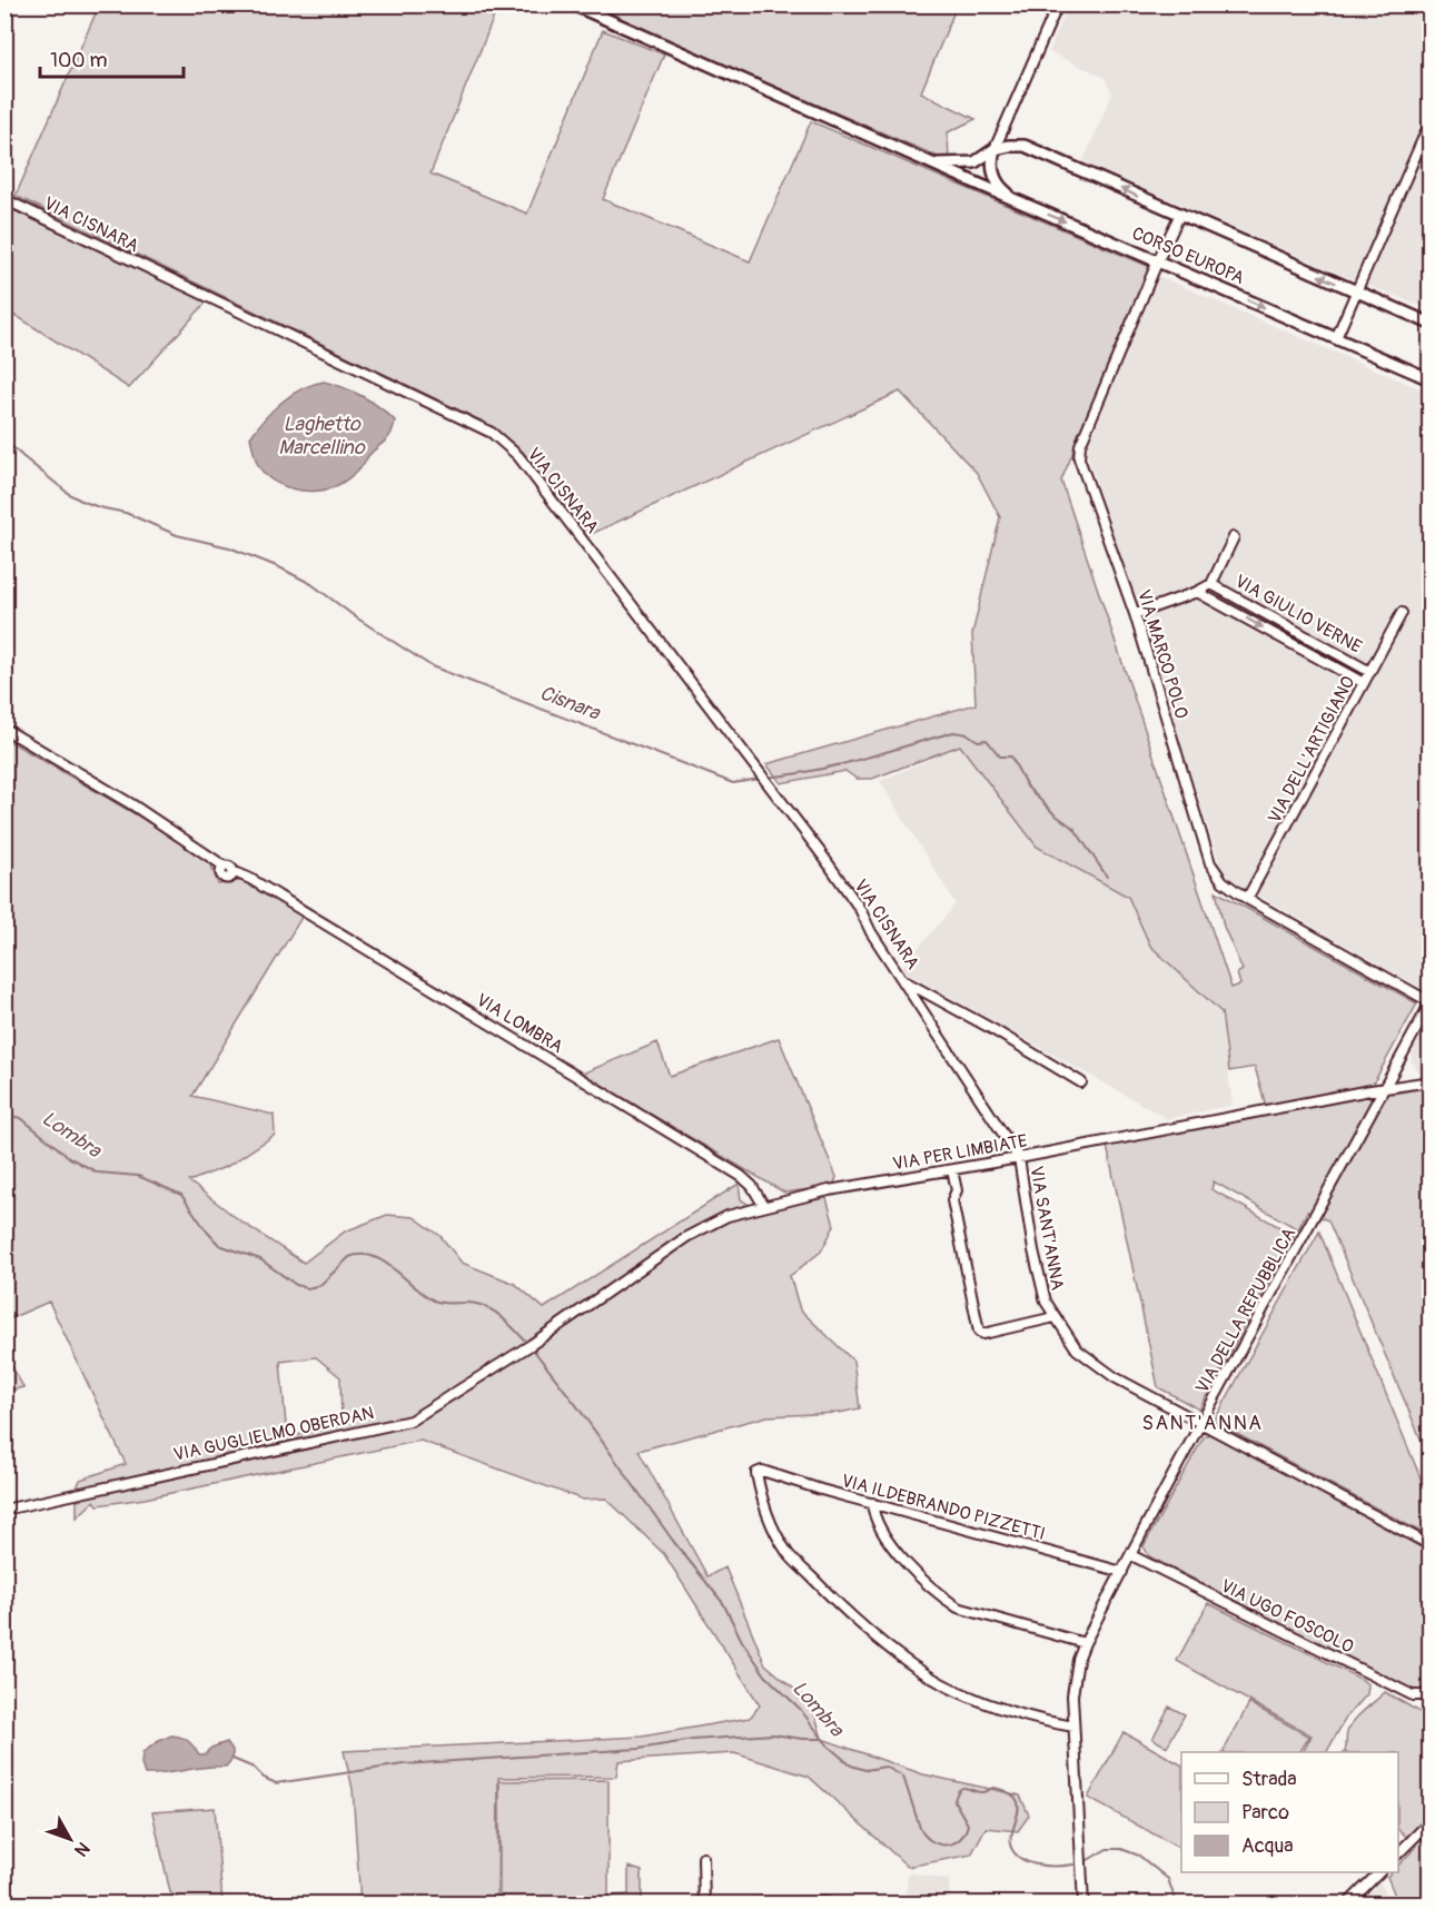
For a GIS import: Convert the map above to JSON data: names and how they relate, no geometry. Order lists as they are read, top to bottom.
{
  "streets": {
    "street": [
      "VIA CISNARA",
      "CORSO EUROPA",
      "VIA GIULIO VERNE",
      "VIA MARCO POLO",
      "VIA DELL'ARTIGIANO",
      "VIA LOMBRA",
      "VIA PER LIMBIATE",
      "VIA SANT'ANNA",
      "VIA DELLA REPUBBLICA",
      "VIA GUGLIELMO OBERDAN",
      "VIA ILDEBRANDO PIZZETTI",
      "VIA UGO FOSCOLO"
    ]
  },
  "crossings": [
    ["VIA CISNARA", "VIA SANT'ANNA"],
    ["CORSO EUROPA", "VIA MARCO POLO"],
    ["VIA GIULIO VERNE", "VIA MARCO POLO"],
    ["VIA GIULIO VERNE", "VIA DELL'ARTIGIANO"],
    ["VIA MARCO POLO", "VIA DELL'ARTIGIANO"],
    ["VIA MARCO POLO", "VIA DELLA REPUBBLICA"],
    ["VIA LOMBRA", "VIA PER LIMBIATE"],
    ["VIA PER LIMBIATE", "VIA SANT'ANNA"],
    ["VIA PER LIMBIATE", "VIA DELLA REPUBBLICA"],
    ["VIA PER LIMBIATE", "VIA GUGLIELMO OBERDAN"],
    ["VIA SANT'ANNA", "VIA DELLA REPUBBLICA"],
    ["VIA DELLA REPUBBLICA", "VIA ILDEBRANDO PIZZETTI"],
    ["VIA DELLA REPUBBLICA", "VIA UGO FOSCOLO"]
  ],
  "districts": ["SANT'ANNA"],
  "water": ["Laghetto Marcellino", "Cisnara", "Lombra"],
  "legend": ["Strada", "Parco", "Acqua"],
  "scale_bar": "100 m",
  "north": "bottom right"
}
